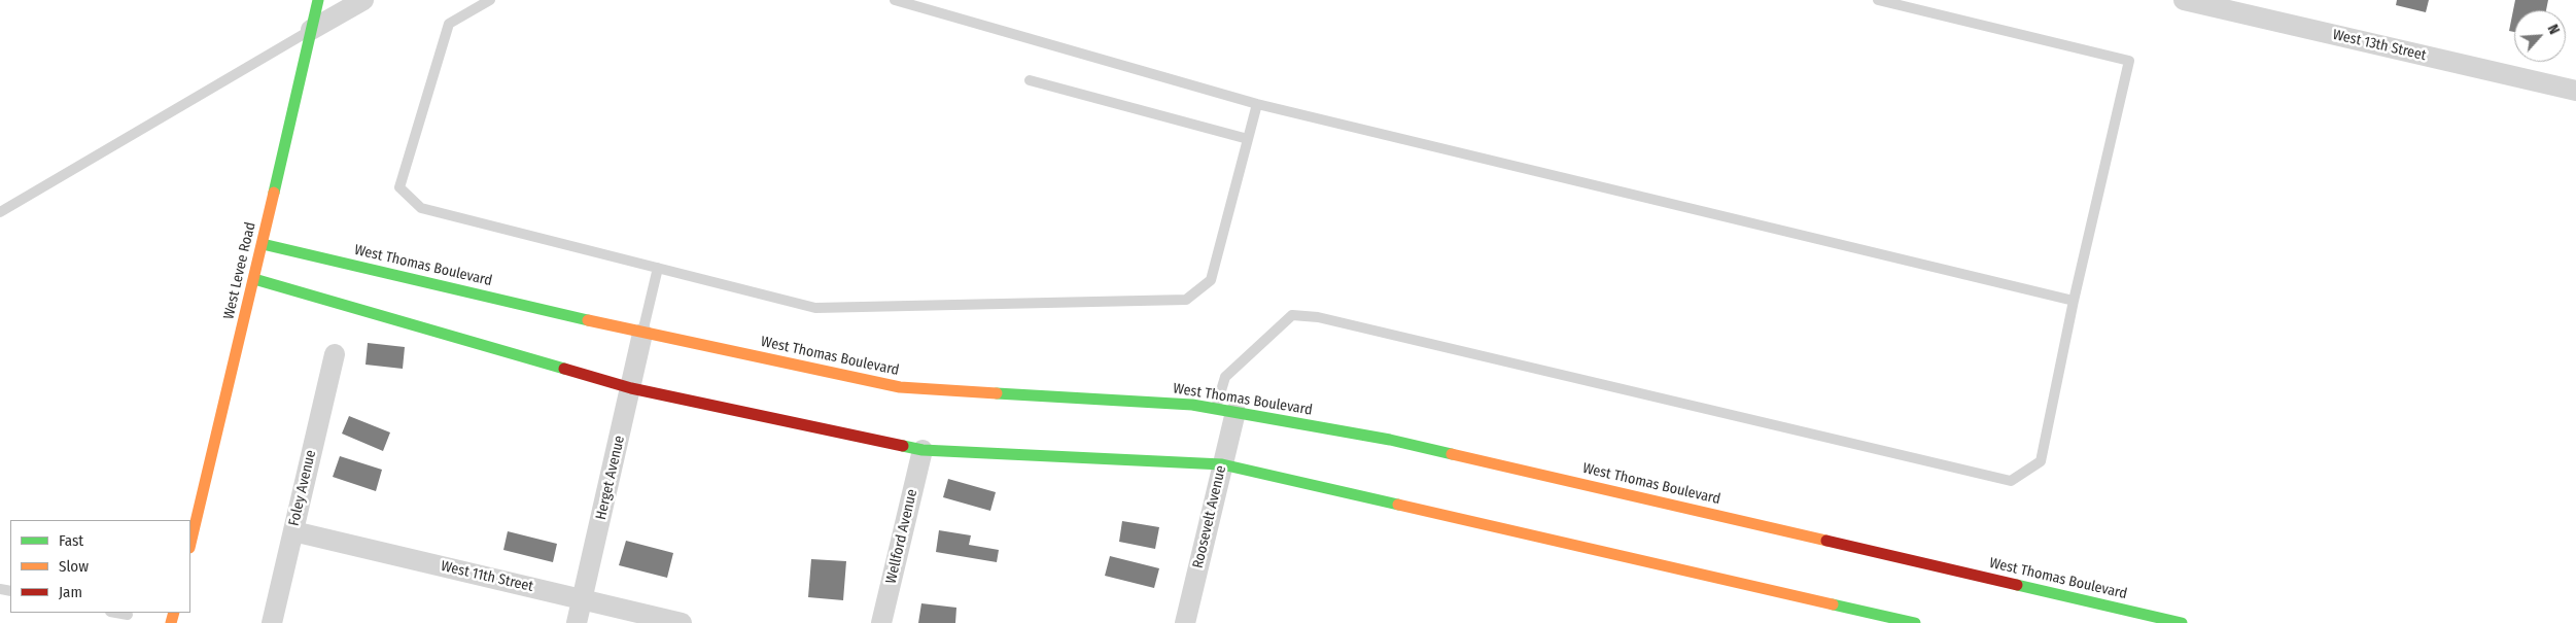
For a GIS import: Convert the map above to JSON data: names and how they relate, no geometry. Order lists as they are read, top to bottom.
{
  "streets": {
    "street": [
      "West 13th Street",
      "West Thomas Boulevard",
      "West Levee Road",
      "Herget Avenue",
      "Foley Avenue",
      "Roosevelt Avenue",
      "Wellford Avenue",
      "West 11th Street"
    ]
  },
  "crossings": [
    ["West Thomas Boulevard", "West Levee Road"],
    ["West Thomas Boulevard", "Herget Avenue"],
    ["West Thomas Boulevard", "Roosevelt Avenue"],
    ["Herget Avenue", "West 11th Street"],
    ["Foley Avenue", "West 11th Street"]
  ],
  "legend": ["Fast", "Slow", "Jam"],
  "north": "top right"
}
